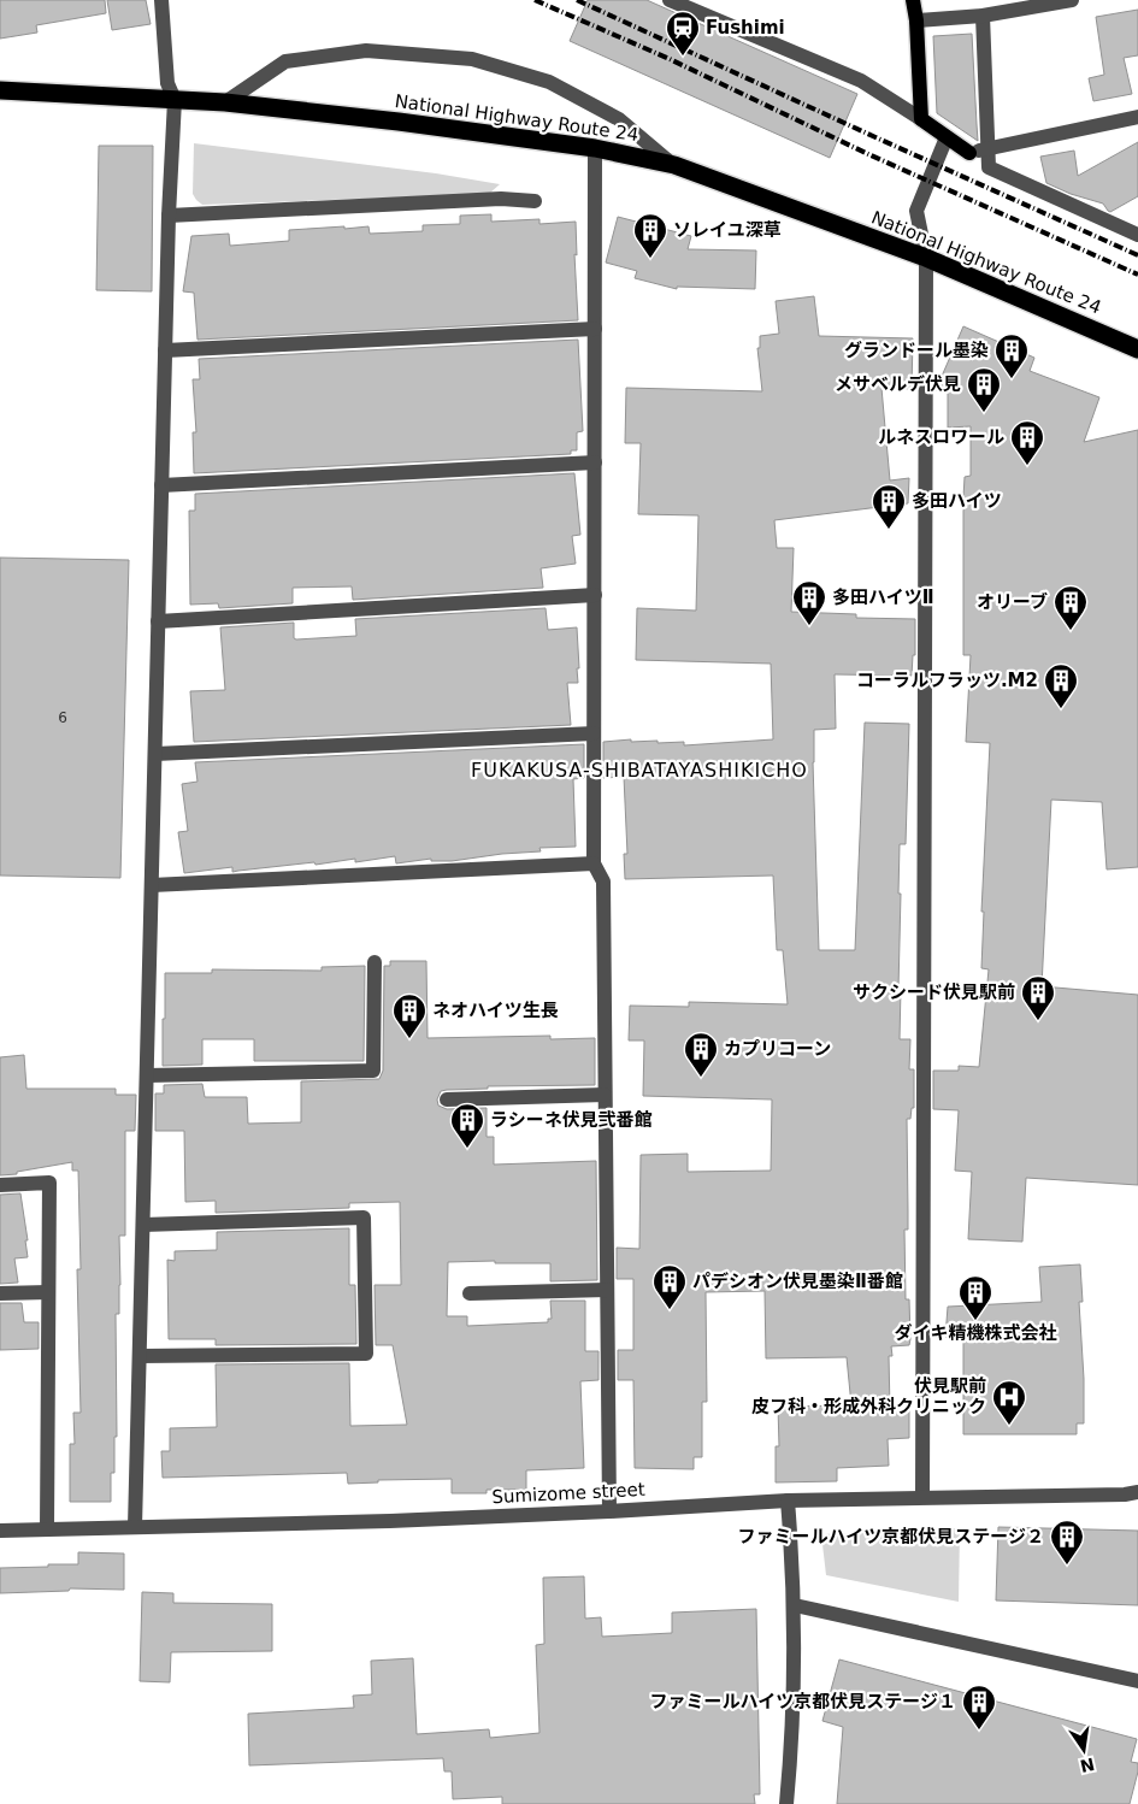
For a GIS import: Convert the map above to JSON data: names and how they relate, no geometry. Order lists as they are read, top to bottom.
{
  "streets": {
    "highway": ["National Highway Route 24"],
    "street": ["Sumizome street"]
  },
  "districts": ["FUKAKUSA-SHIBATAYASHIKICHO"],
  "places": {
    "station": ["Fushimi"],
    "building": [
      "ソレイユ深草",
      "グランドール墨染",
      "メサベルデ伏見",
      "ルネスロワール",
      "多田ハイツ",
      "多田ハイツⅡ",
      "オリーブ",
      "コーラルフラッツ.M2",
      "サクシード伏見駅前",
      "ネオハイツ生長",
      "カプリコーン",
      "ラシーネ伏見弐番館",
      "パデシオン伏見墨染Ⅱ番館",
      "ダイキ精機株式会社",
      "ファミールハイツ京都伏見ステージ２",
      "ファミールハイツ京都伏見ステージ１"
    ],
    "hospital": ["伏見駅前 皮フ科・形成外科クリニック"]
  },
  "house_numbers": ["6"],
  "north": "bottom"
}
